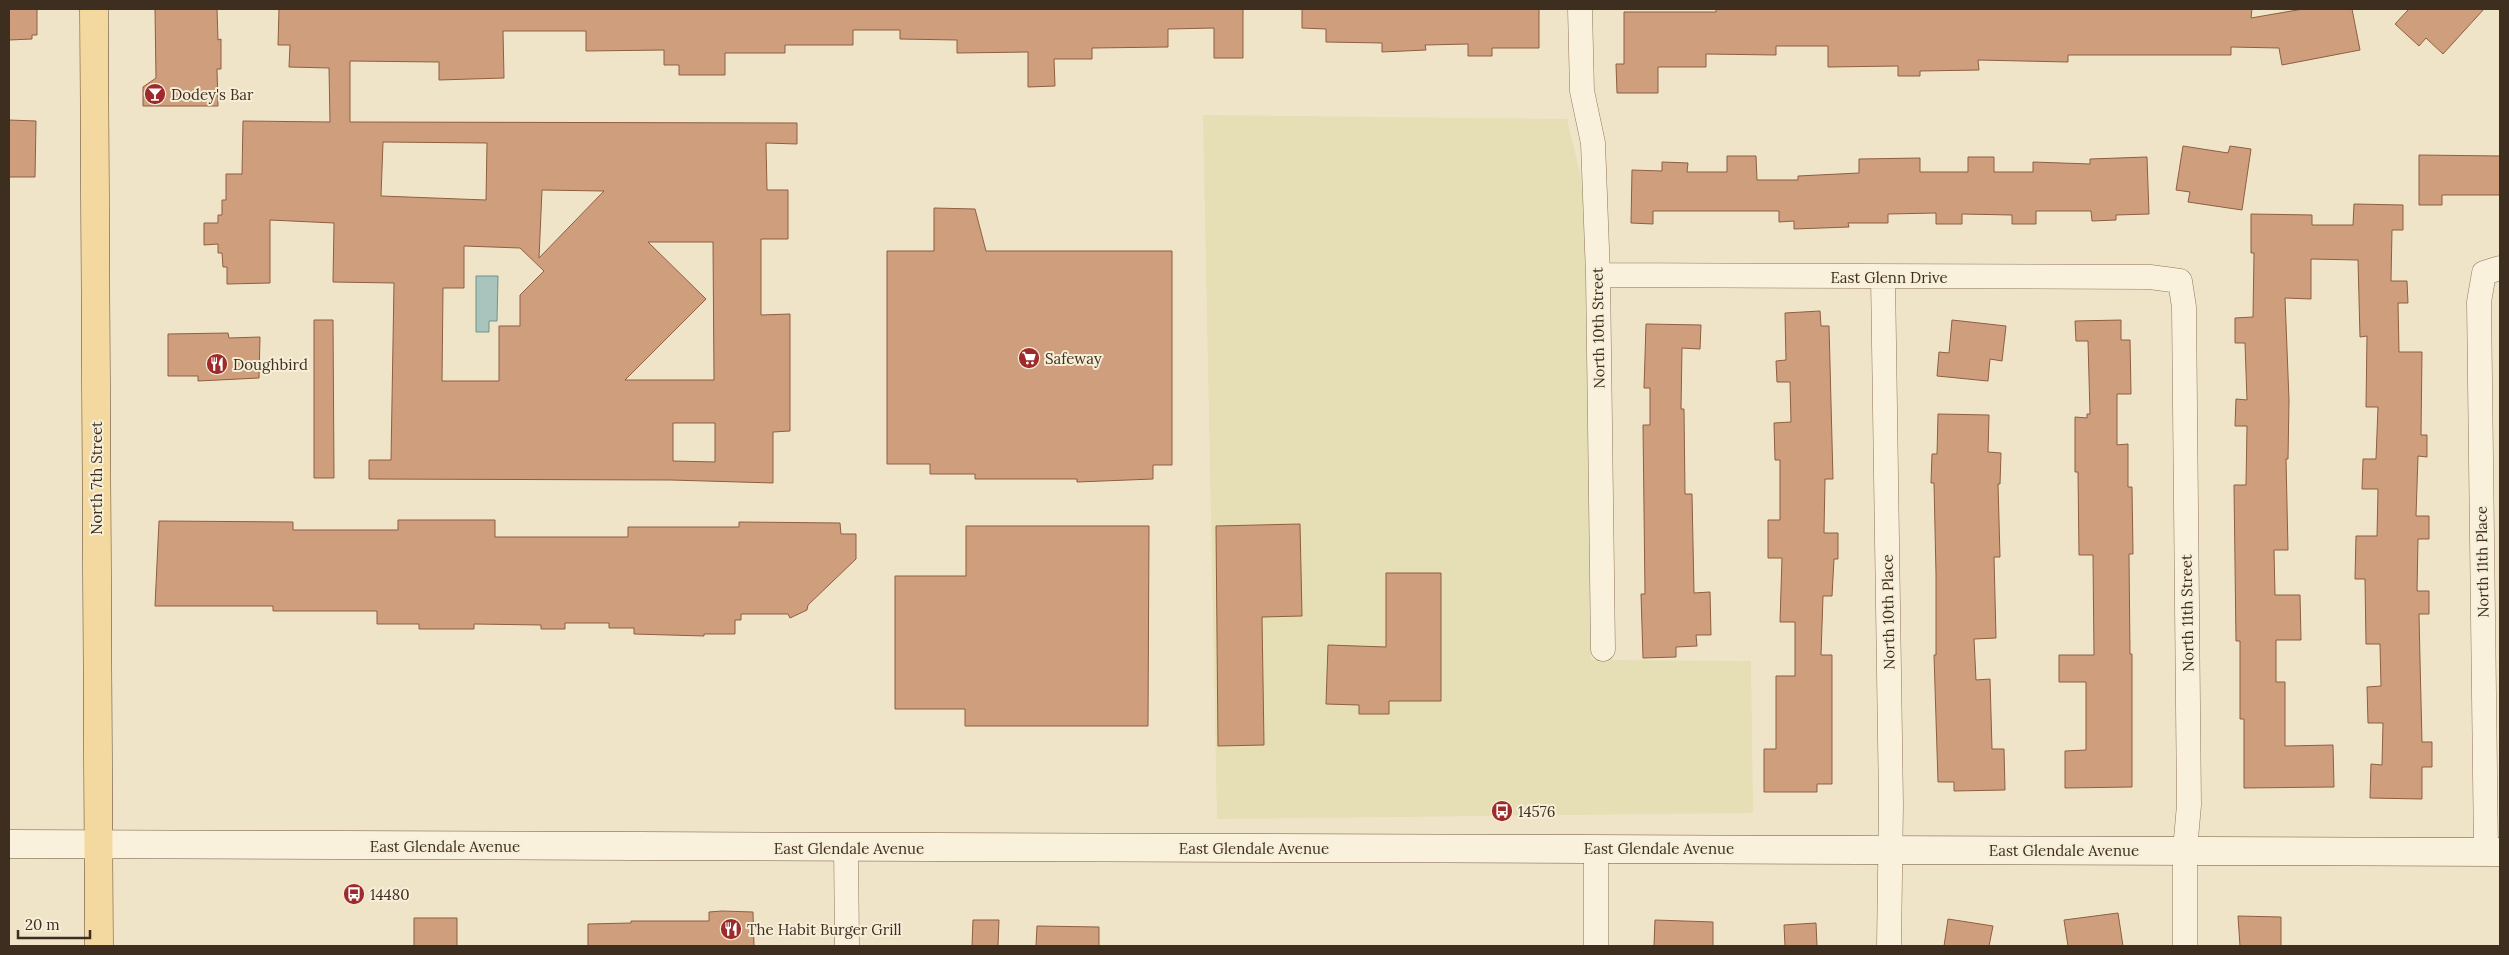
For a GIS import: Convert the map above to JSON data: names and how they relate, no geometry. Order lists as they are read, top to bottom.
{
  "streets": {
    "main road": ["North 7th Street", "East Glendale Avenue"],
    "street": [
      "East Glenn Drive",
      "North 10th Street",
      "North 11th Place",
      "North 10th Place",
      "North 11th Street"
    ]
  },
  "crossings": [
    ["East Glenn Drive", "North 10th Street"],
    ["East Glenn Drive", "North 10th Place"],
    ["East Glenn Drive", "North 11th Street"],
    ["North 7th Street", "East Glendale Avenue"],
    ["North 11th Place", "East Glendale Avenue"],
    ["North 10th Place", "East Glendale Avenue"],
    ["North 11th Street", "East Glendale Avenue"]
  ],
  "places": {
    "bar": ["Dodey's Bar"],
    "supermarket": ["Safeway"],
    "restaurant": ["Doughbird", "The Habit Burger Grill"],
    "bus stop": ["14576", "14480"]
  },
  "scale_bar": "20 m"
}
